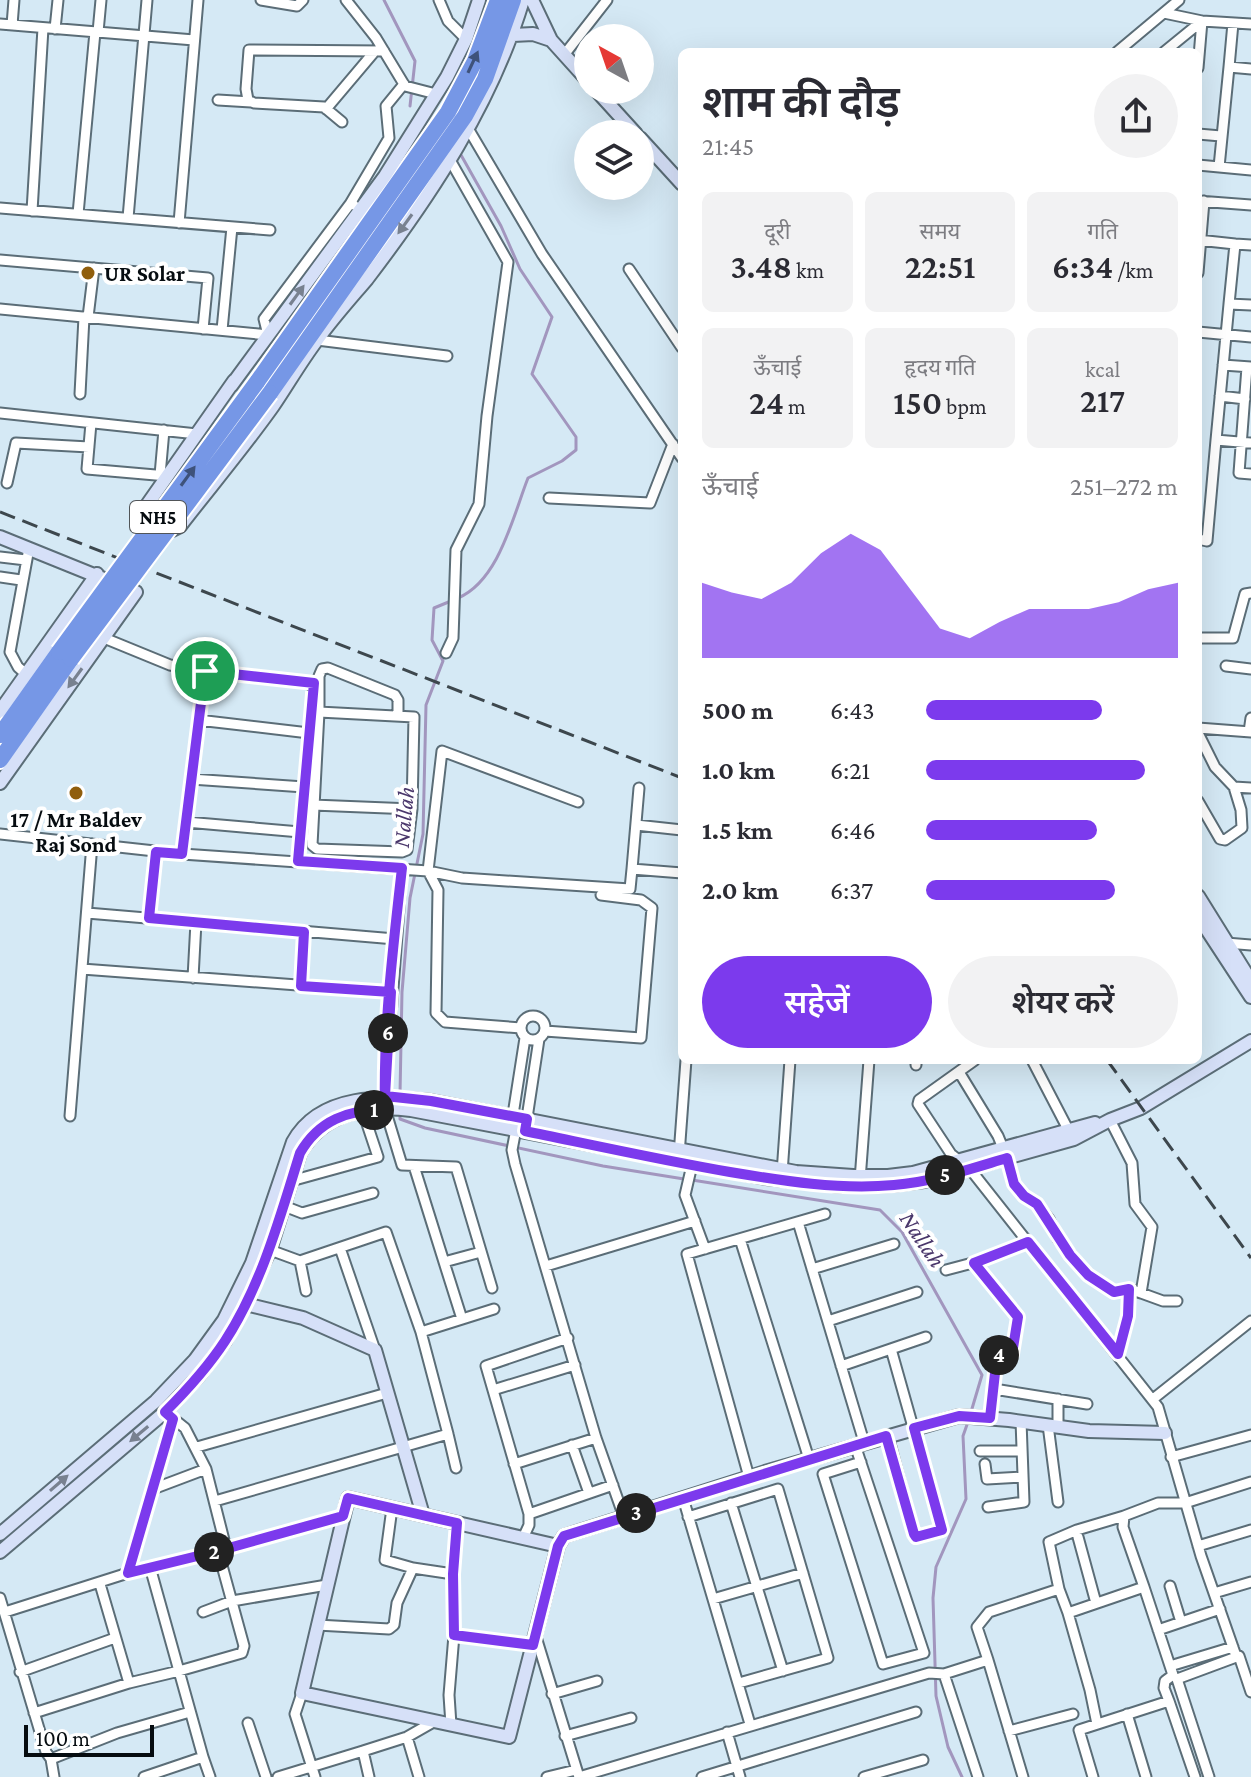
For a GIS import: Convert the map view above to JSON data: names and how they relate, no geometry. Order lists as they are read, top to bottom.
{
  "streets": {
    "highway": ["NH5"]
  },
  "water": ["Nallah"],
  "places": ["UR Solar", "17 / Mr Baldev Raj Sond"],
  "scale_bar": "100 m",
  "north": "top left",
  "page": {
    "heading": ["शाम की दौड़", "21:45"],
    "stats": [
      ["दूरी", "3.48 km"],
      ["समय", "22:51"],
      ["गति", "6:34 /km"],
      ["ऊँचाई", "24 m"],
      ["हृदय गति", "150 bpm"],
      ["kcal", "217"]
    ],
    "chart": ["ऊँचाई", "251–272 m"],
    "list": [
      {
        "name": "500 m",
        "note": "6:43"
      },
      {
        "name": "1.0 km",
        "note": "6:21"
      },
      {
        "name": "1.5 km",
        "note": "6:46"
      },
      {
        "name": "2.0 km",
        "note": "6:37"
      }
    ],
    "buttons": ["सहेजें", "शेयर करें"],
    "pins": [
      "6",
      "1",
      "5",
      "4",
      "3",
      "2"
    ],
    "scale": "100 m"
  }
}
